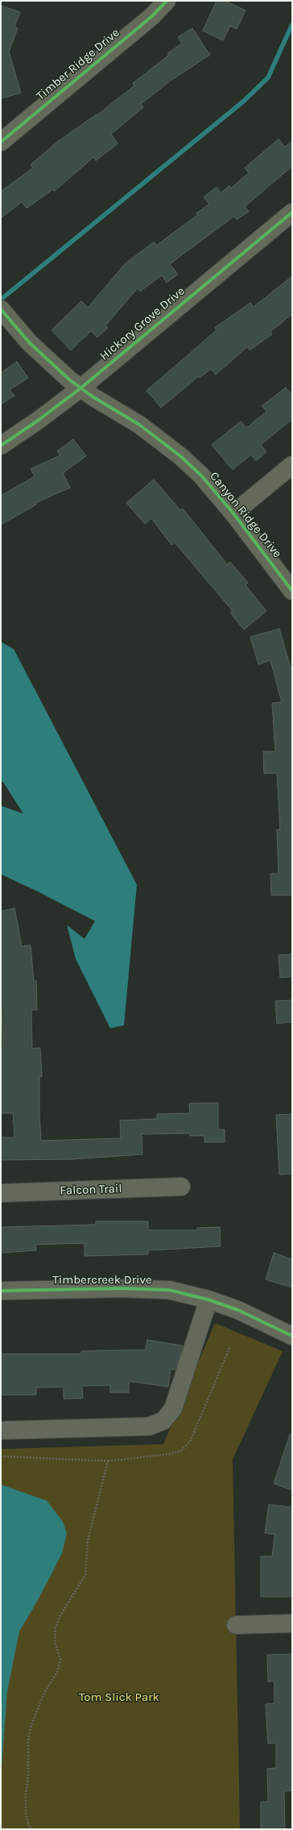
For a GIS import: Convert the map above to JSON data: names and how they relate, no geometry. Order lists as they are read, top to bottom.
{
  "streets": {
    "street": [
      "Timber Ridge Drive",
      "Hickory Grove Drive",
      "Canyon Ridge Drive",
      "Falcon Trail",
      "Timbercreek Drive"
    ]
  },
  "crossings": [
    ["Hickory Grove Drive", "Canyon Ridge Drive"]
  ],
  "parks": ["Tom Slick Park"]
}
